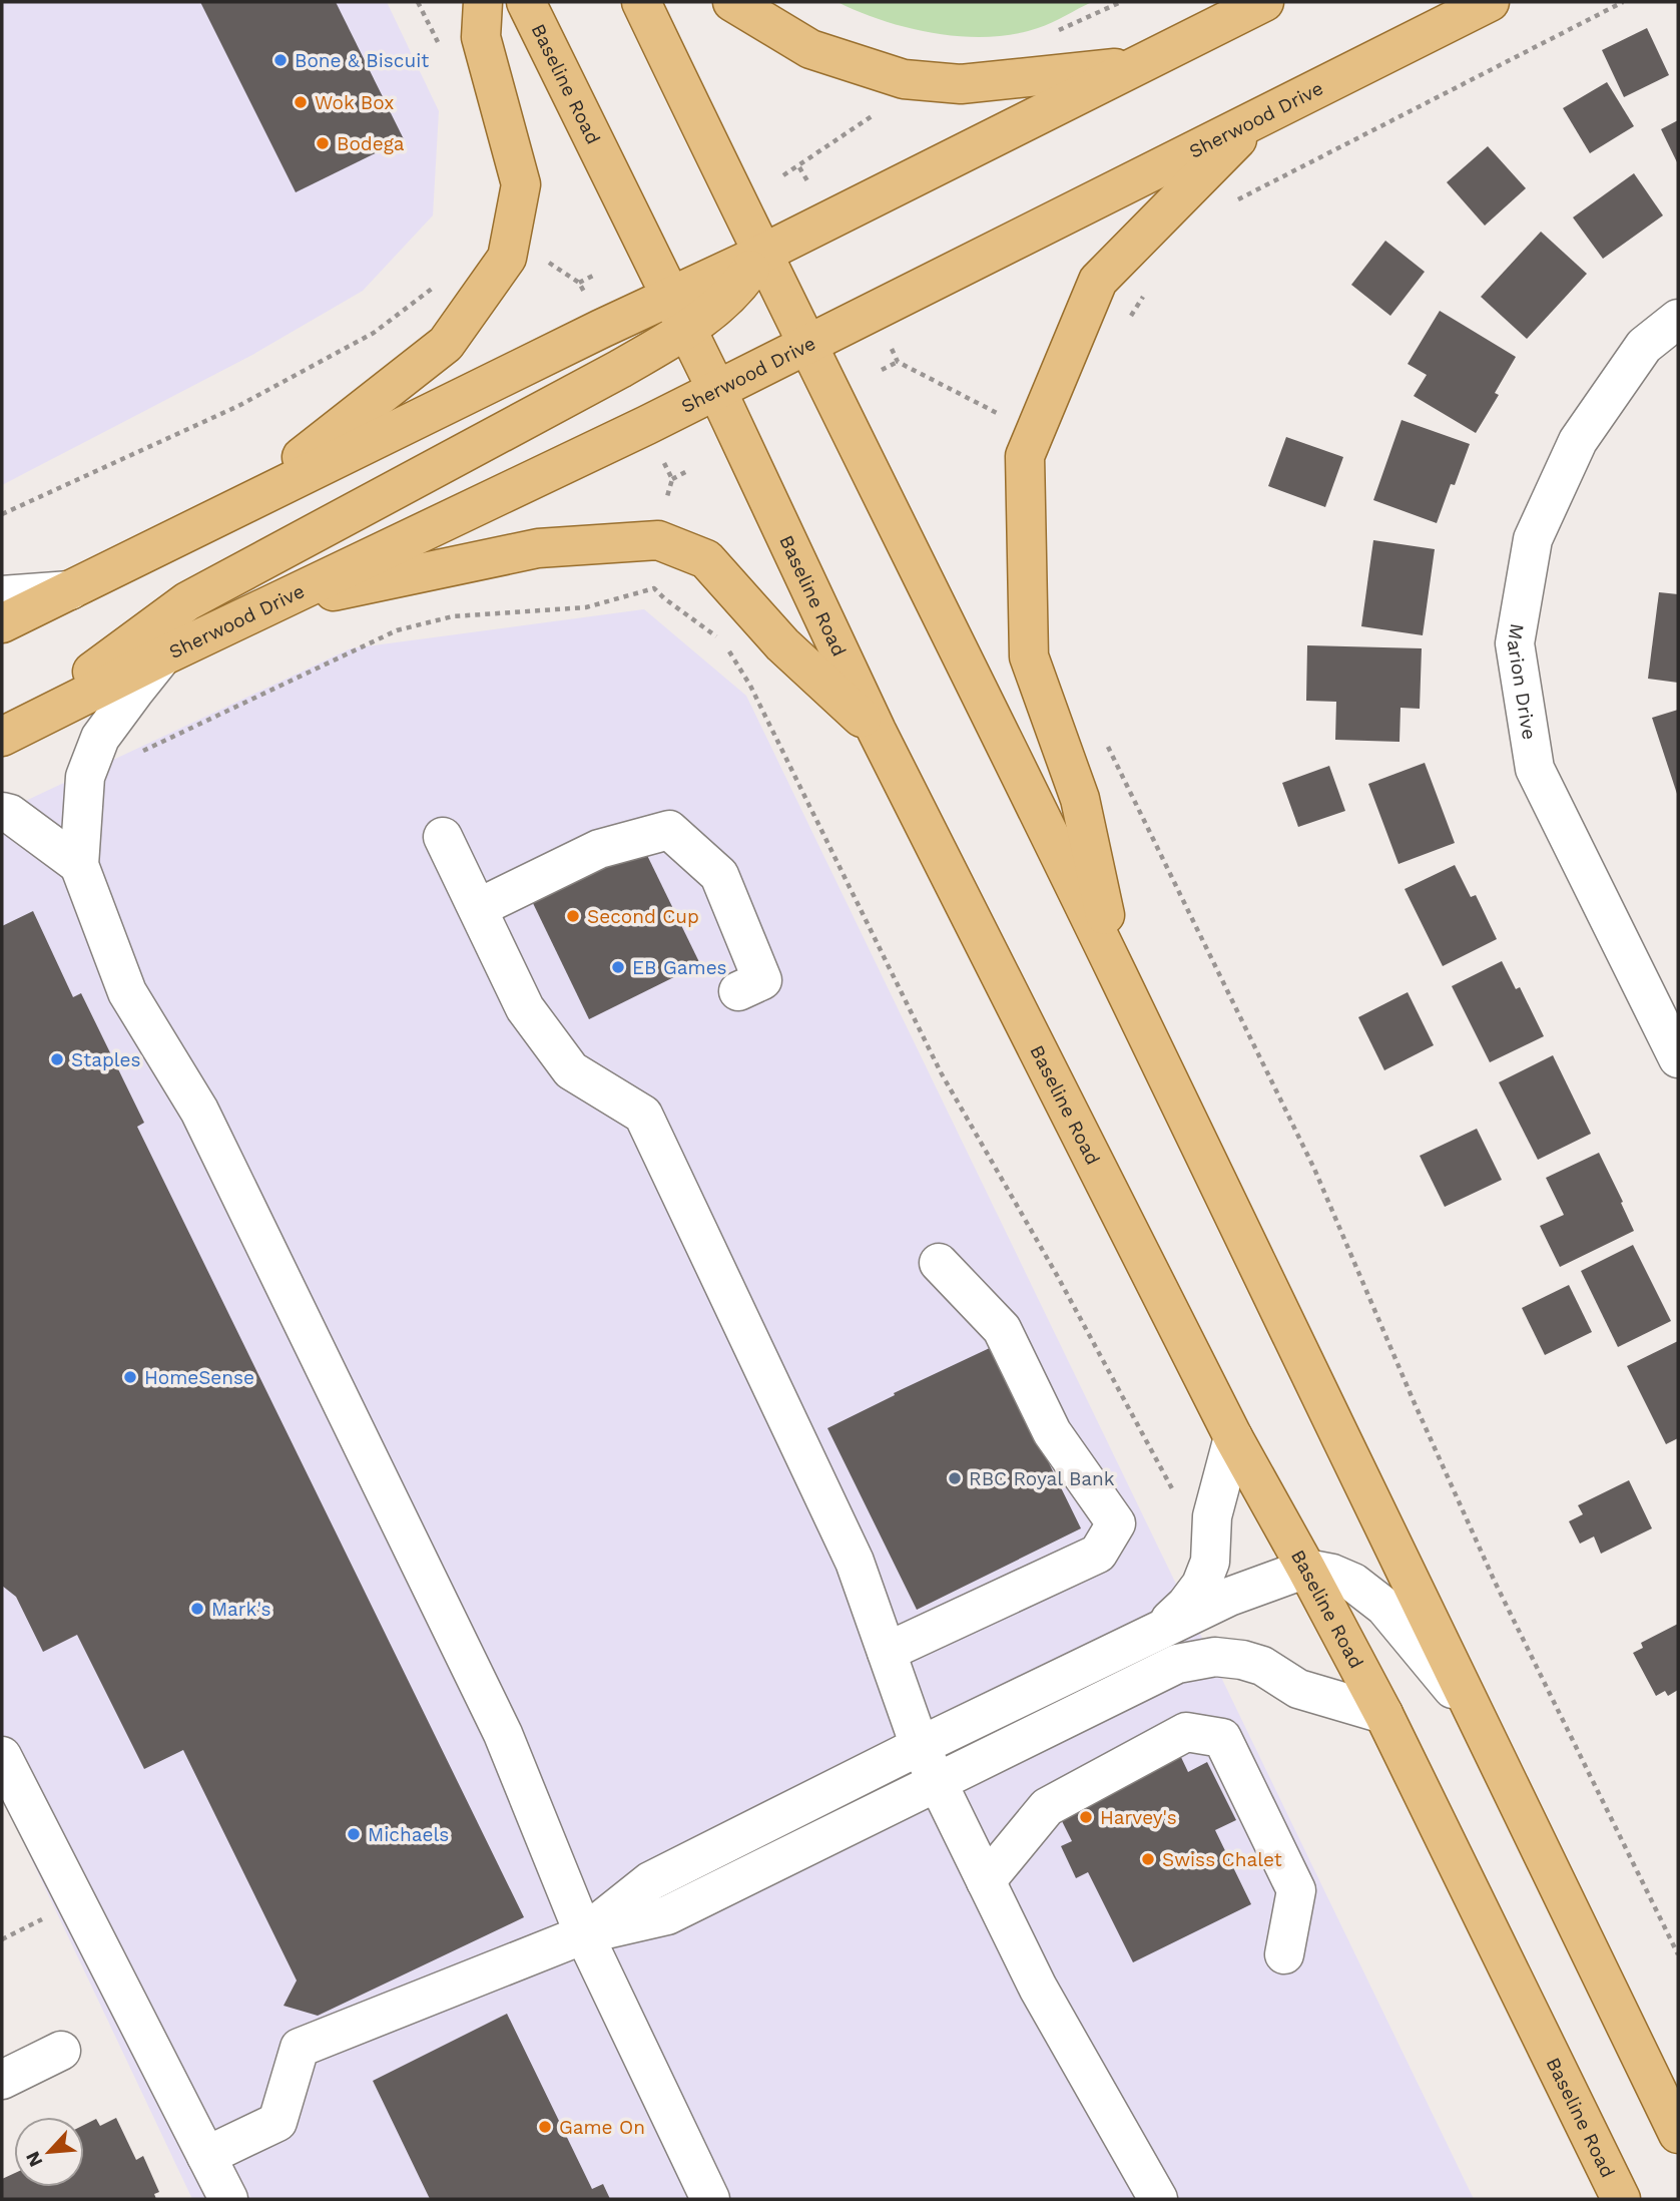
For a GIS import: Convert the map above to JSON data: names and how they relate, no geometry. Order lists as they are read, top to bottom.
{
  "streets": {
    "main road": ["Baseline Road", "Sherwood Drive"],
    "street": ["Marion Drive"]
  },
  "crossings": [
    ["Baseline Road", "Sherwood Drive"]
  ],
  "places": [
    "Bone & Biscuit",
    "Wok Box",
    "Bodega",
    "Second Cup",
    "EB Games",
    "Staples",
    "HomeSense",
    "RBC Royal Bank",
    "Mark's",
    "Harvey's",
    "Michaels",
    "Swiss Chalet",
    "Game On"
  ],
  "north": "bottom left"
}
